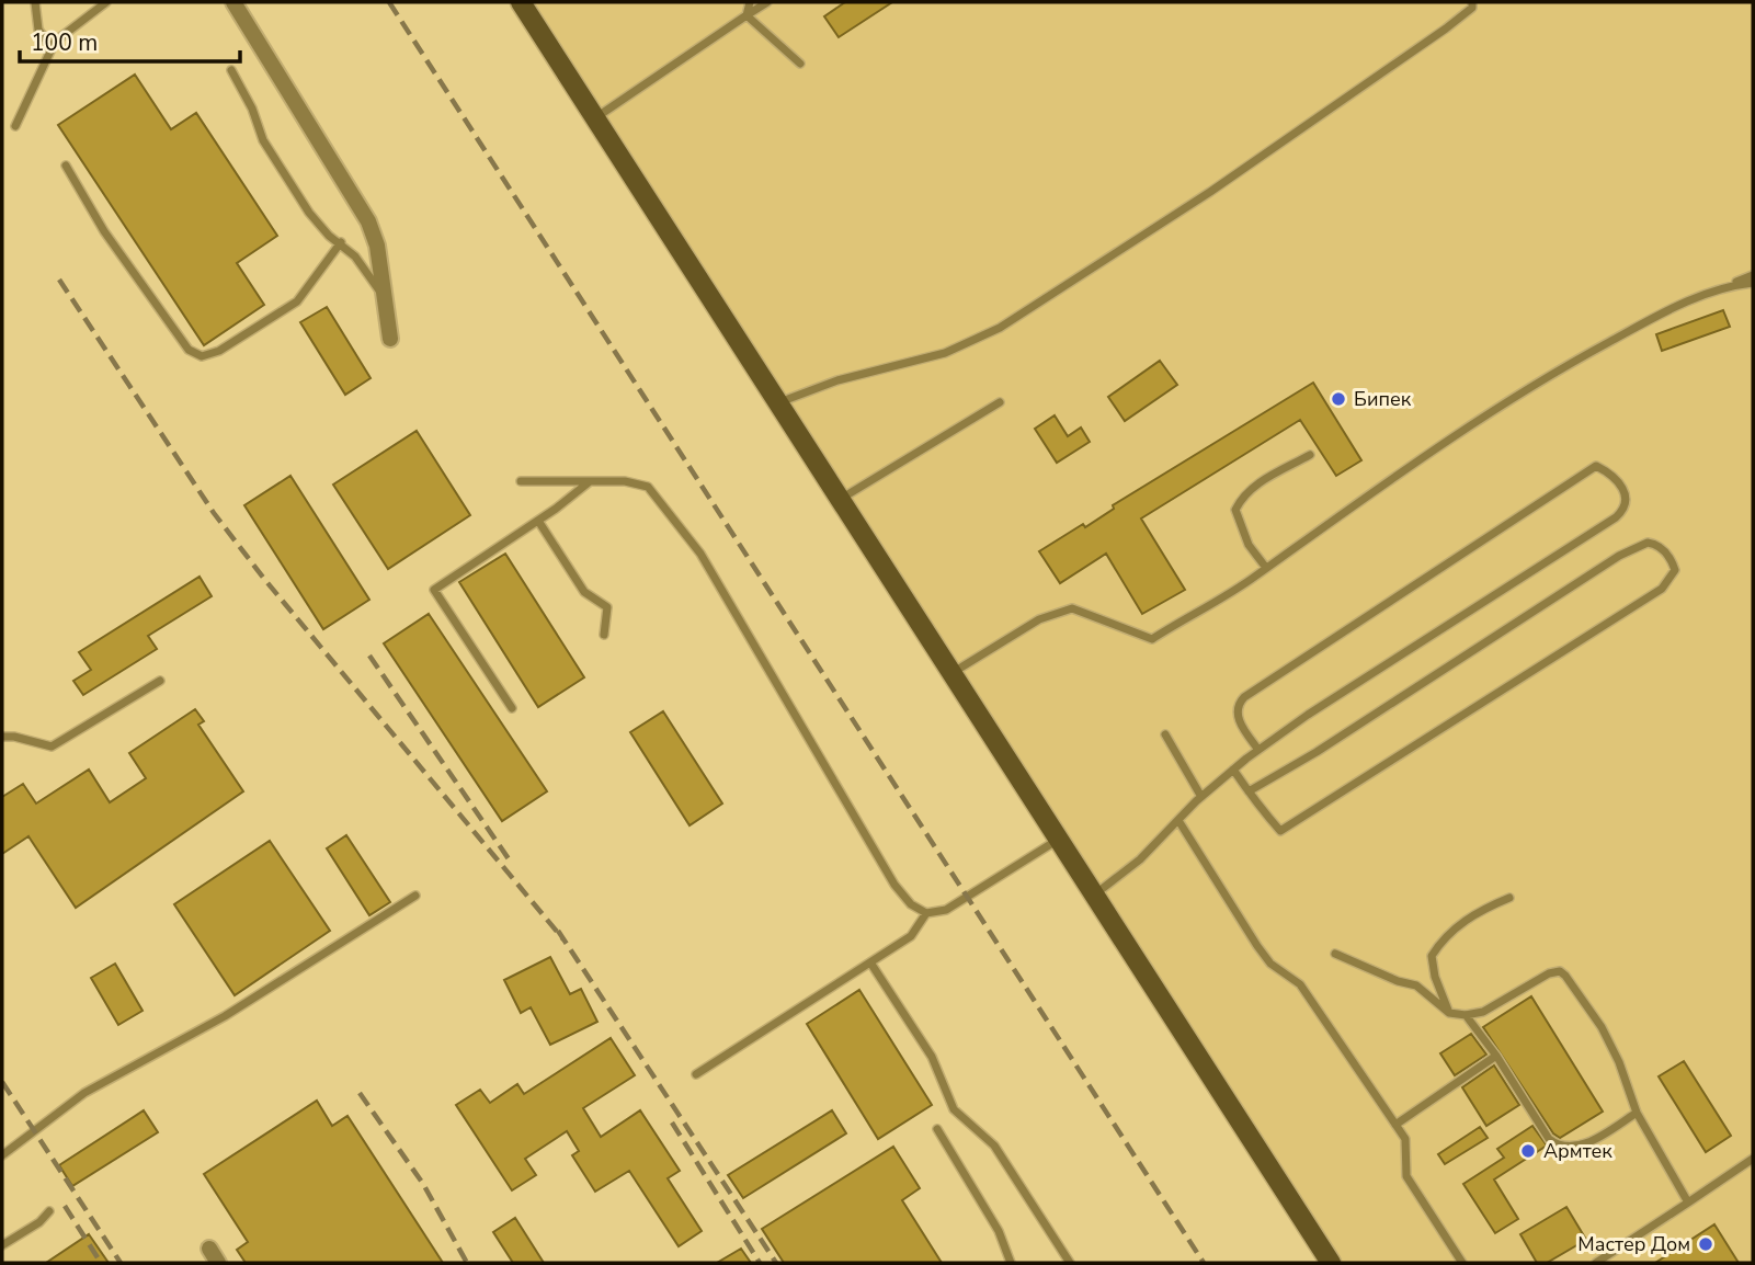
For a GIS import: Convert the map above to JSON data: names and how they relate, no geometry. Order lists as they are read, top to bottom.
{
  "places": ["Бипек", "Армтек", "Мастер Дом"],
  "scale_bar": "100 m"
}
